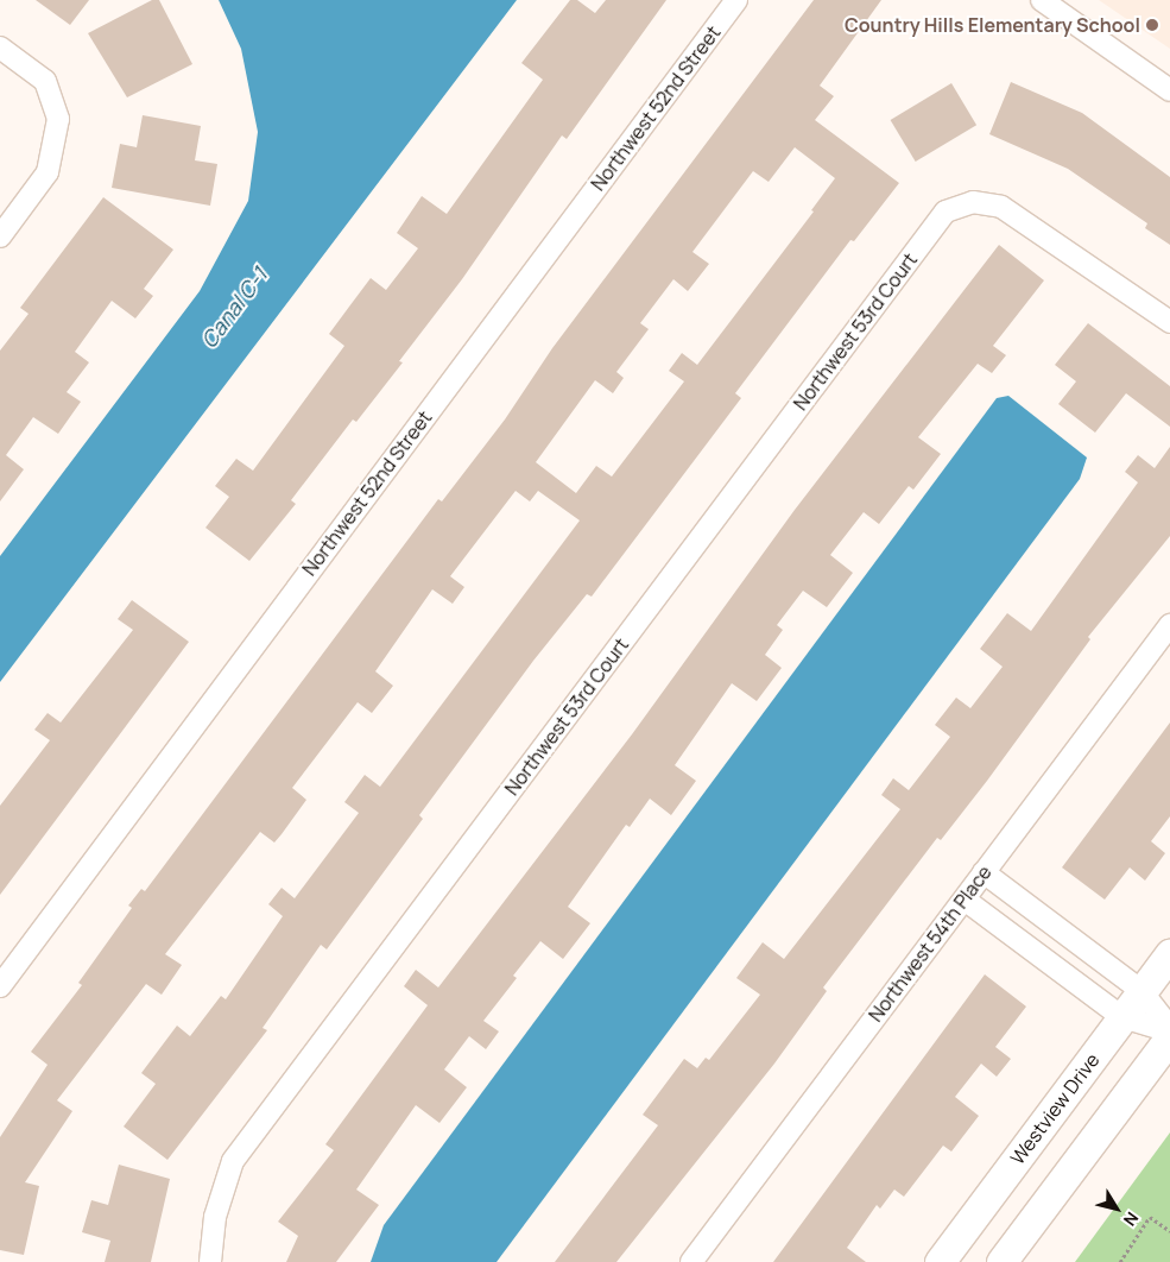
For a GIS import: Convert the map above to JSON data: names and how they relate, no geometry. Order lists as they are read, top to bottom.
{
  "streets": {
    "street": [
      "Northwest 52nd Street",
      "Northwest 53rd Court",
      "Northwest 54th Place",
      "Westview Drive"
    ]
  },
  "water": ["Canal C-1"],
  "places": ["Country Hills Elementary School"],
  "north": "bottom right"
}
